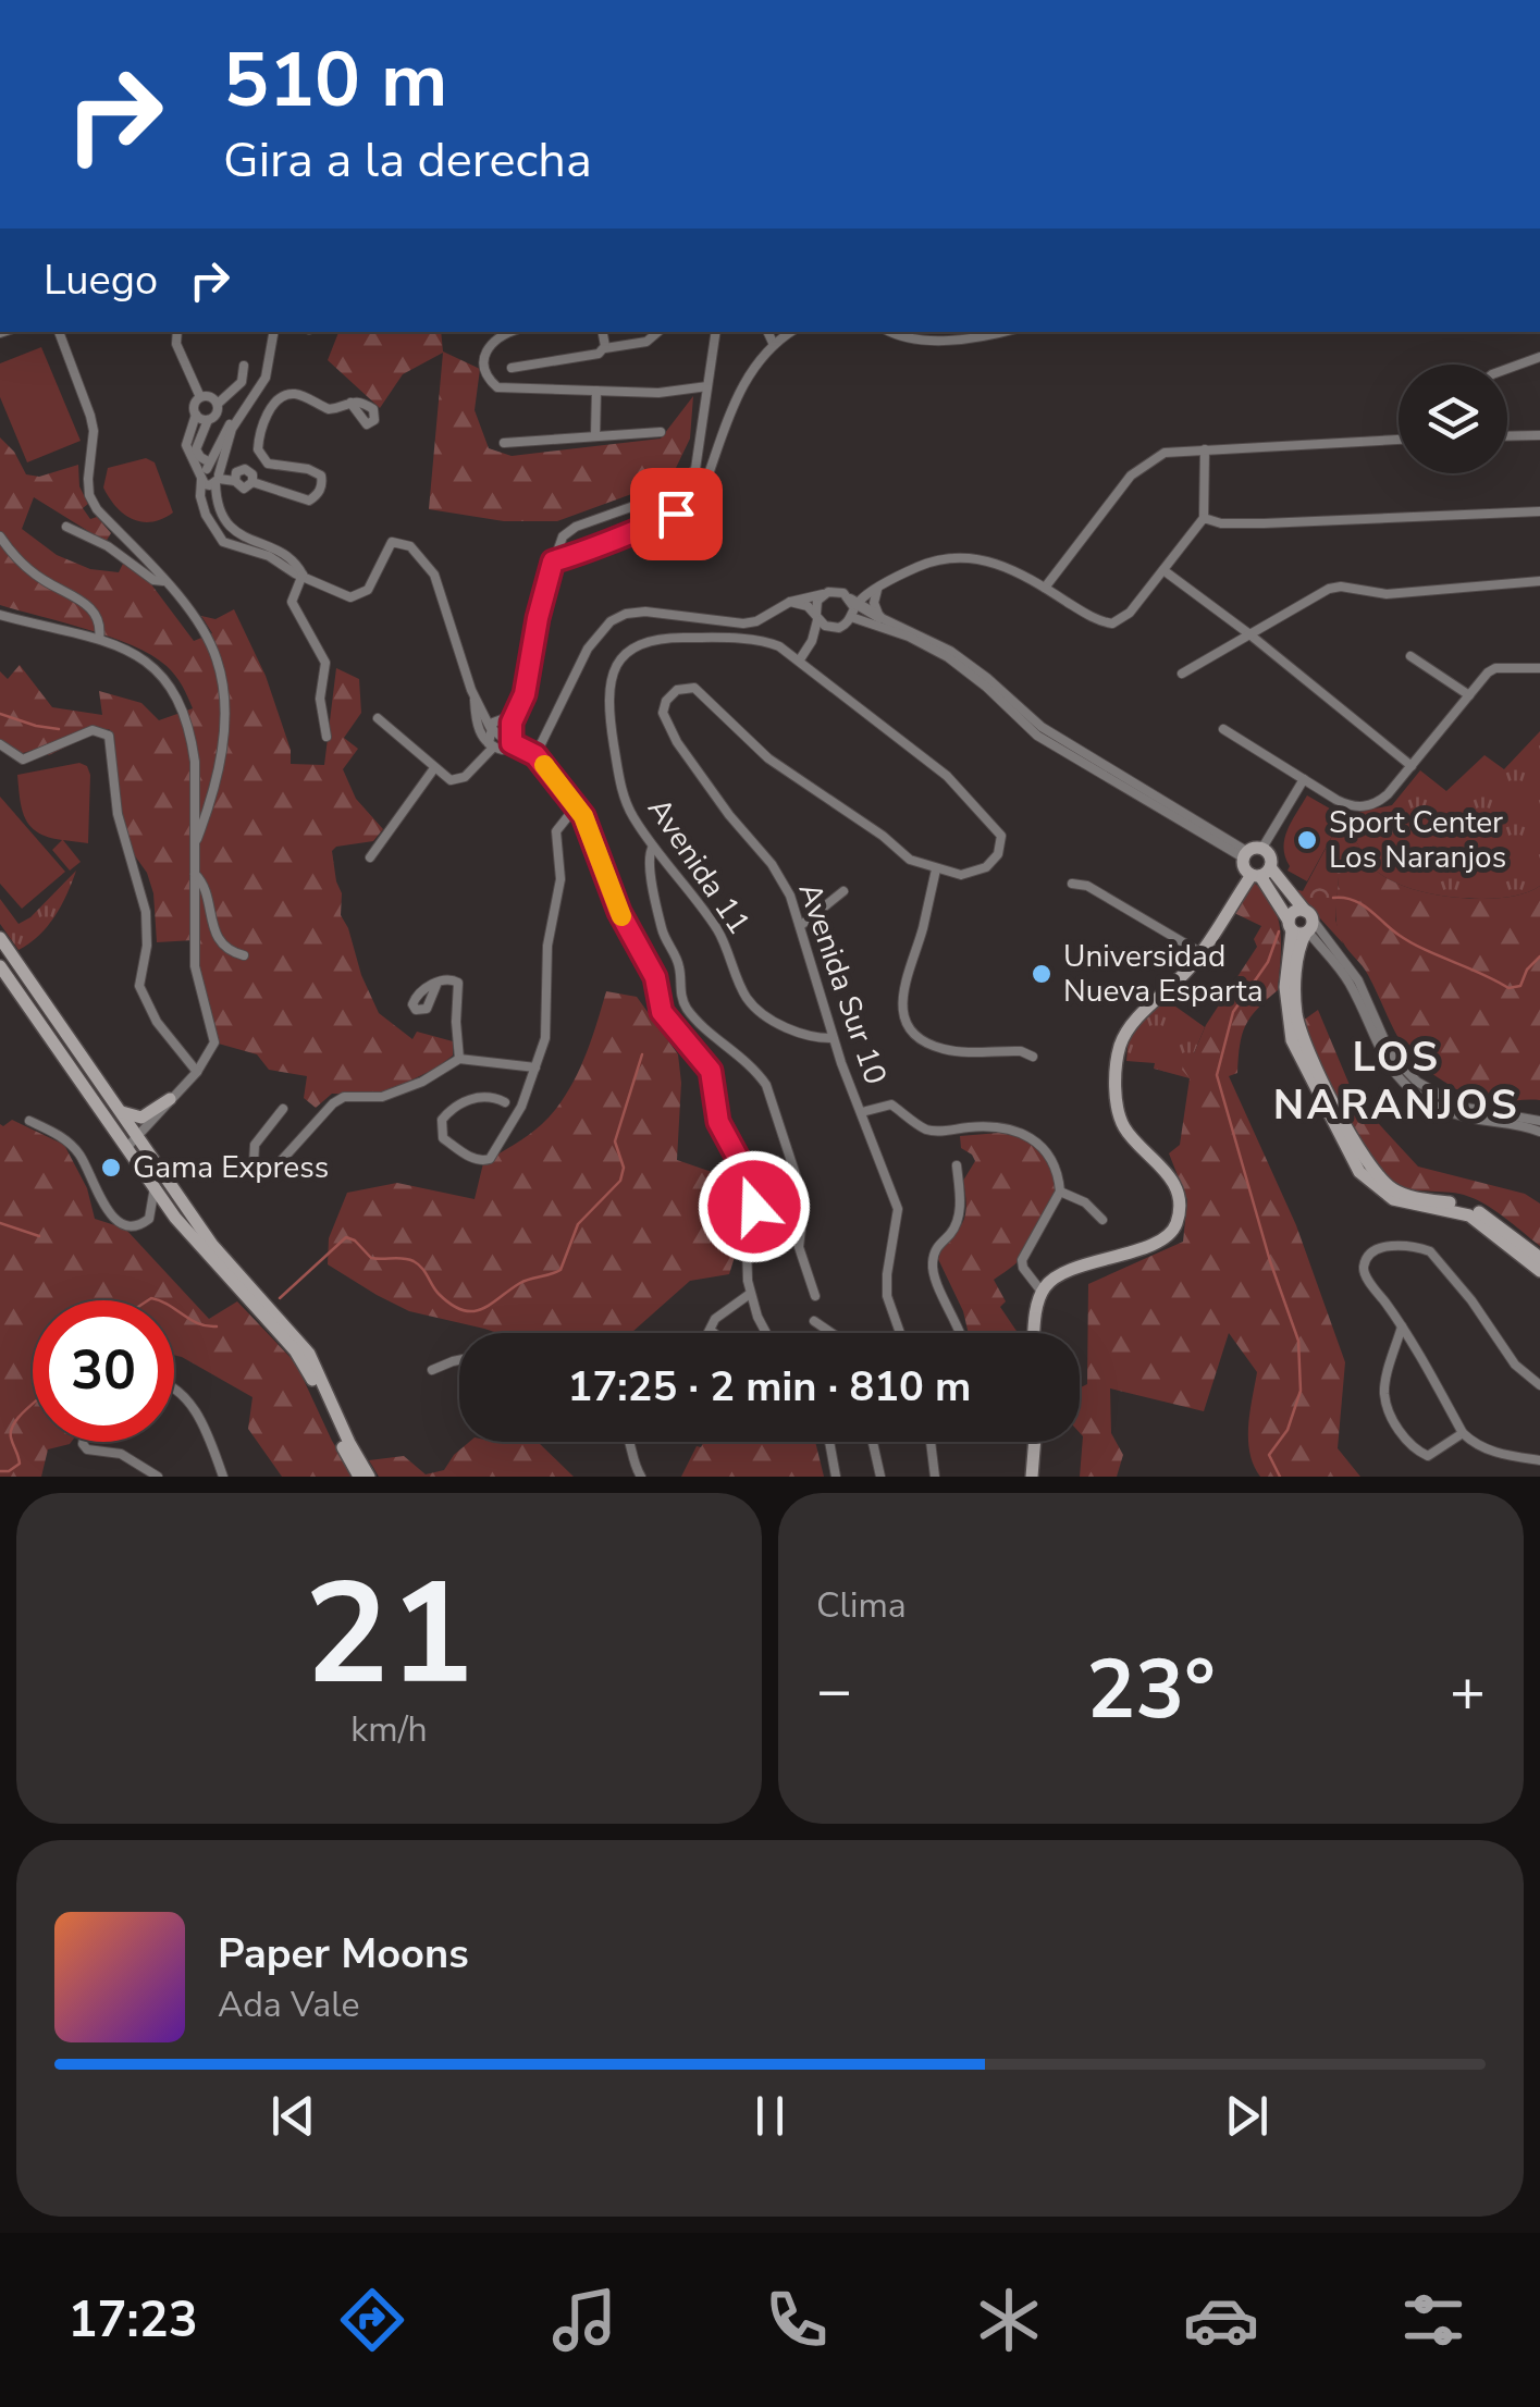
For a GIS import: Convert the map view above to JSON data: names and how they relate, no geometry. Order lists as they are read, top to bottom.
{
  "streets": {
    "street": ["Avenida 11", "Avenida Sur 10"]
  },
  "crossings": [
    ["Avenida 11", "Avenida Sur 10"]
  ],
  "districts": ["LOS NARANJOS"],
  "places": ["Sport Center Los Naranjos", "Universidad Nueva Esparta", "Gama Express"],
  "page": {
    "turn": ["510 m", "Gira a la derecha"],
    "then": "Luego",
    "limit": "30",
    "trip": "17:25 · 2 min · 810 m",
    "tile": [
      ["21", "km/h"],
      "Clima"
    ],
    "heat": ["−", "23°", "+"],
    "song": ["Paper Moons", "Ada Vale"],
    "tabs": "17:23"
  }
}
